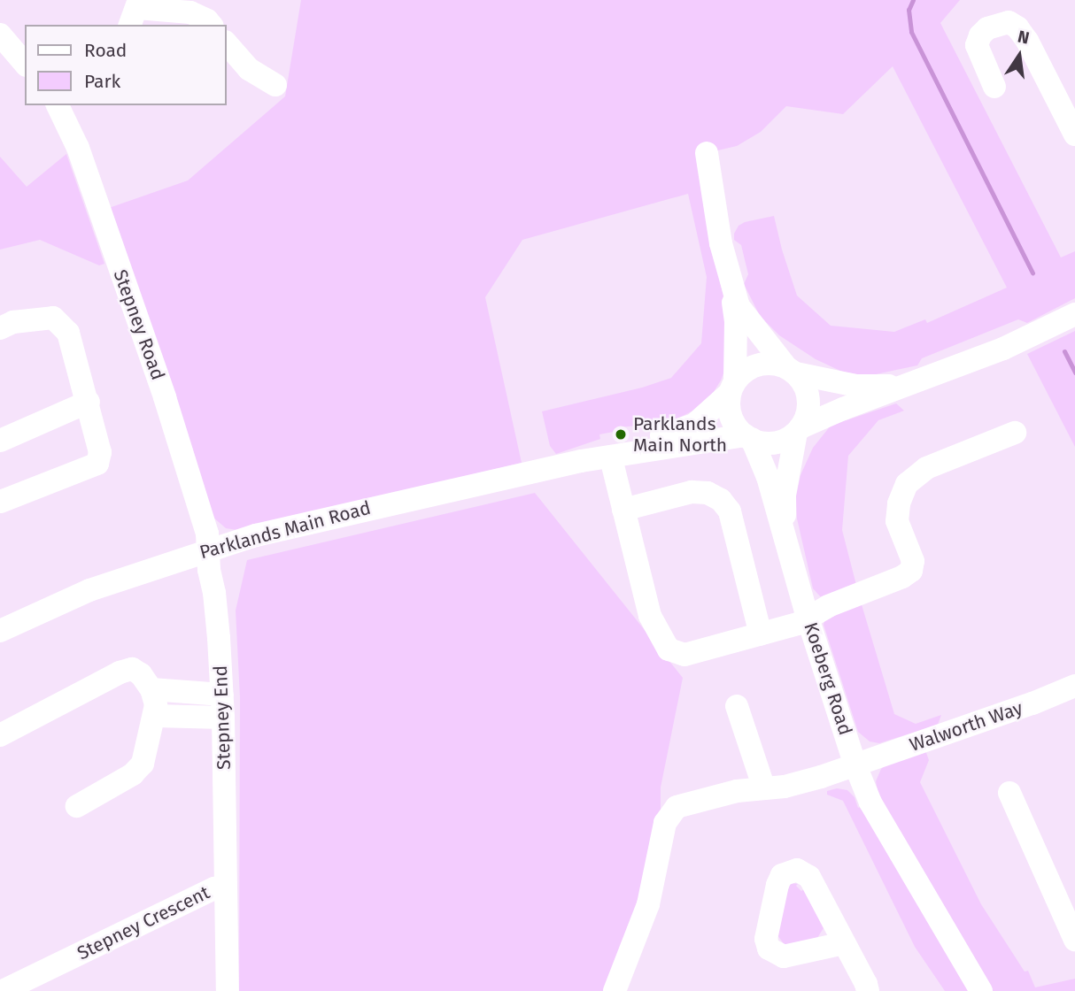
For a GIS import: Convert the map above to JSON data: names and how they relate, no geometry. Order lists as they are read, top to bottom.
{
  "streets": {
    "street": [
      "Stepney Road",
      "Parklands Main Road",
      "Koeberg Road",
      "Stepney End",
      "Walworth Way",
      "Stepney Crescent"
    ]
  },
  "crossings": [
    ["Stepney Road", "Parklands Main Road"],
    ["Stepney Road", "Stepney End"],
    ["Parklands Main Road", "Koeberg Road"],
    ["Parklands Main Road", "Stepney End"],
    ["Koeberg Road", "Walworth Way"],
    ["Stepney End", "Stepney Crescent"]
  ],
  "places": ["Parklands Main North"],
  "legend": ["Road", "Park"],
  "north": "top"
}
